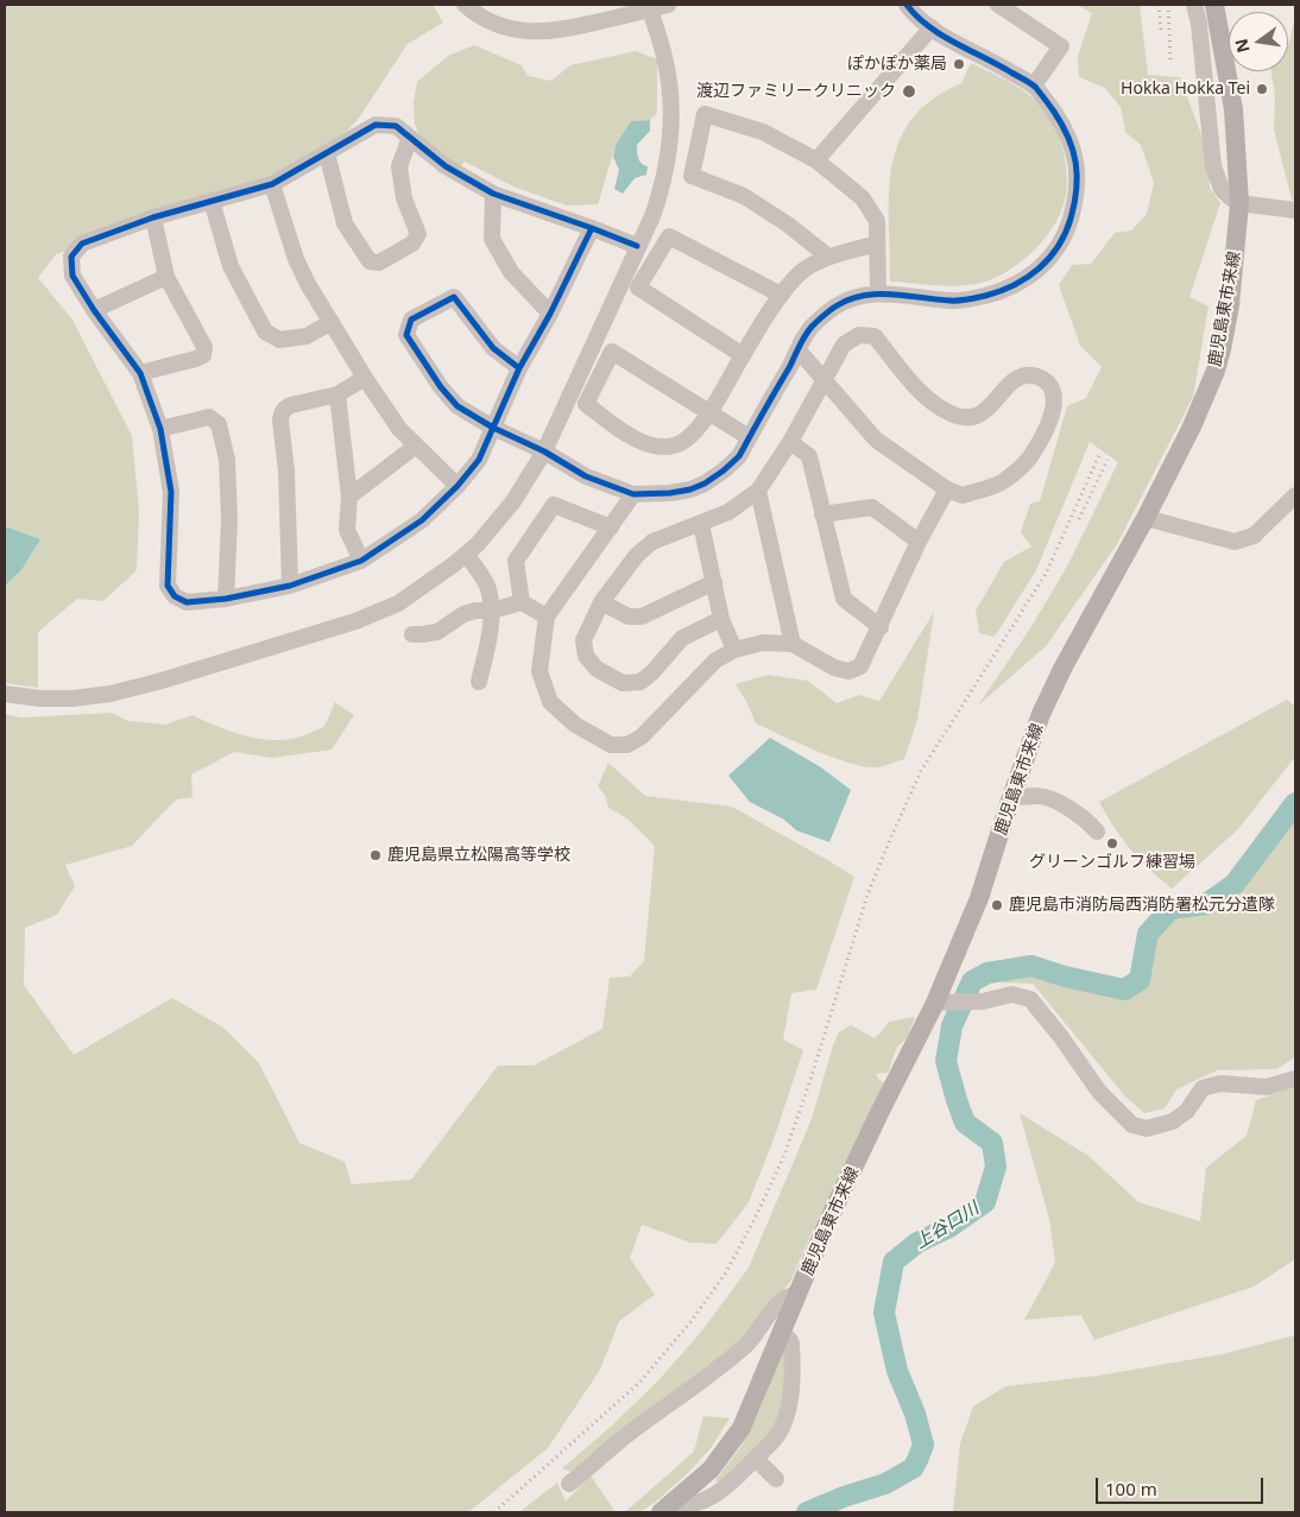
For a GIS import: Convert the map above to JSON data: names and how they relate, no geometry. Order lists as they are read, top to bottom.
{
  "streets": {
    "main road": ["鹿児島東市来線"]
  },
  "water": ["上谷口川"],
  "places": [
    "ぽかぽか薬局",
    "Hokka Hokka Tei",
    "渡辺ファミリークリニック",
    "グリーンゴルフ練習場",
    "鹿児島県立松陽高等学校",
    "鹿児島市消防局西消防署松元分遣隊"
  ],
  "scale_bar": "100 m",
  "north": "left"
}
